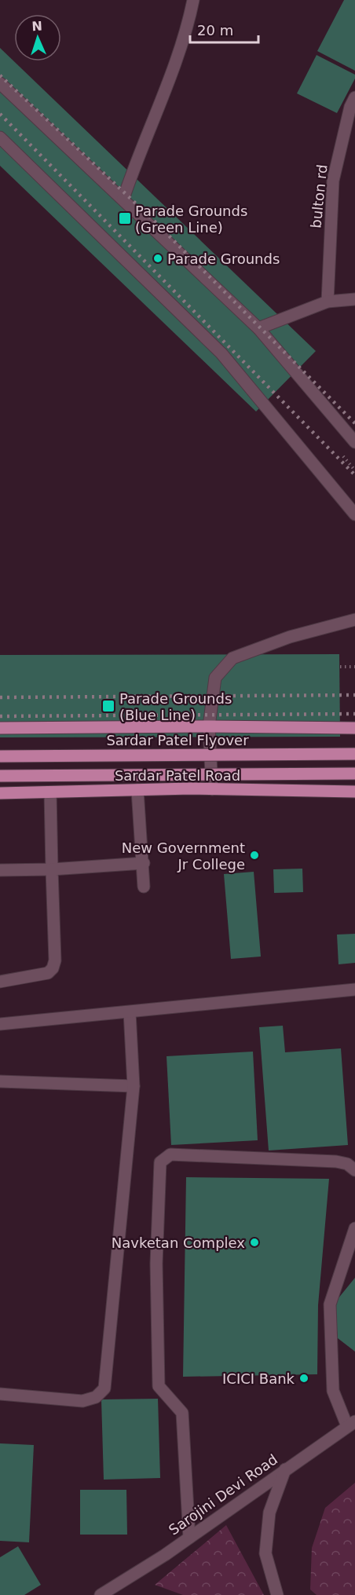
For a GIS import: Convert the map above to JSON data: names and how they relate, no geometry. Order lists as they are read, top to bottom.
{
  "streets": {
    "main road": [
      "bulton rd",
      "Sardar Patel Flyover",
      "Sardar Patel Road",
      "Sarojini Devi Road"
    ]
  },
  "places": {
    "transit": ["Parade Grounds (Green Line)", "Parade Grounds (Blue Line)"],
    "other": [
      "Parade Grounds",
      "New Government Jr College",
      "Navketan Complex",
      "ICICI Bank"
    ]
  },
  "scale_bar": "20 m",
  "north": "top"
}
